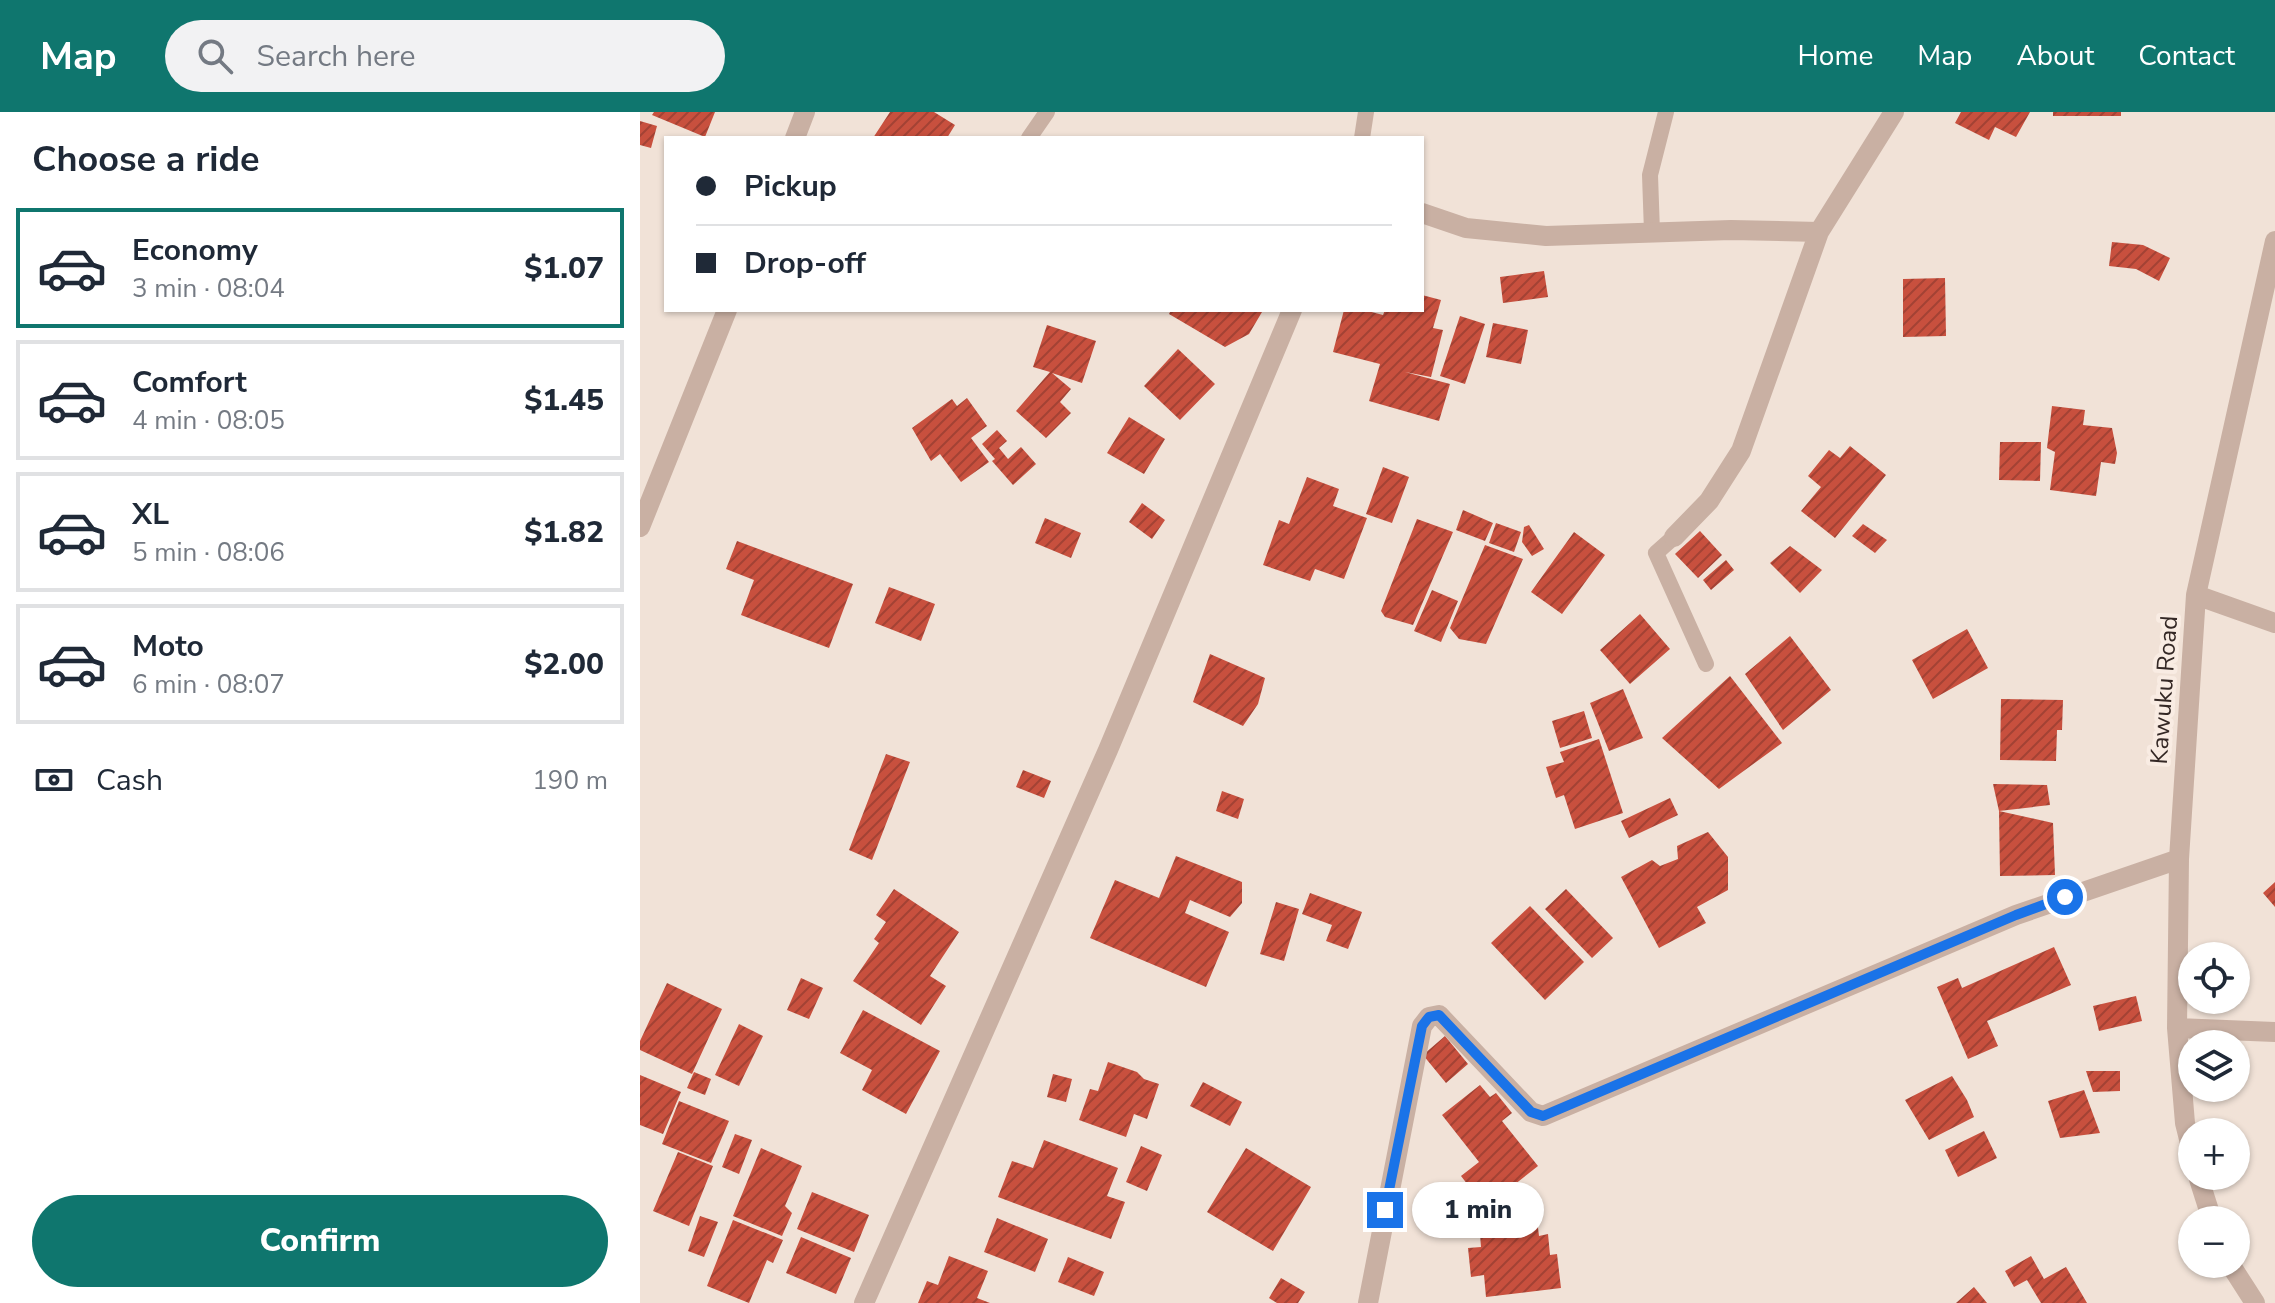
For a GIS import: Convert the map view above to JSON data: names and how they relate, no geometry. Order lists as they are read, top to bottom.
{
  "streets": {
    "street": ["Kawuku Road"]
  },
  "page": {
    "header": "Map",
    "search": "Search here",
    "nav": [
      "Home",
      "Map",
      "About",
      "Contact"
    ],
    "heading": "Choose a ride",
    "banner": ["Pickup", "Drop-off"],
    "list": [
      {
        "name": "Economy",
        "note": "3 min · 08:04",
        "value": "$1.07"
      },
      {
        "name": "Comfort",
        "note": "4 min · 08:05",
        "value": "$1.45"
      },
      {
        "name": "XL",
        "note": "5 min · 08:06",
        "value": "$1.82"
      },
      {
        "name": "Moto",
        "note": "6 min · 08:07",
        "value": "$2.00"
      }
    ],
    "pay": ["Cash", "190 m"],
    "map_buttons": ["+", "−"],
    "buttons": "Confirm",
    "bubble": "1 min"
  }
}
